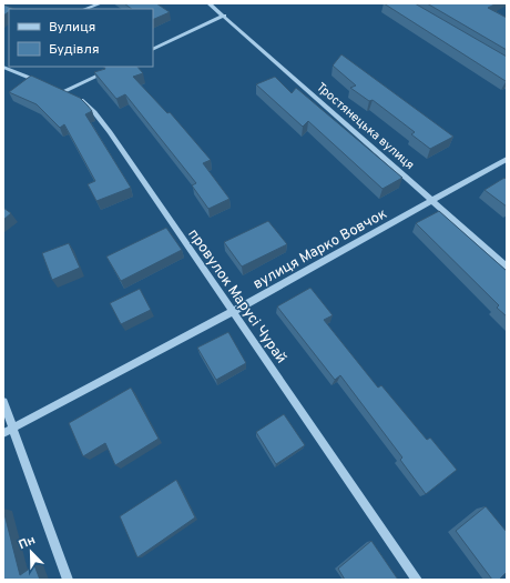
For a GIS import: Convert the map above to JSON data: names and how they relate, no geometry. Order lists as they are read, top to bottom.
{
  "streets": {
    "street": ["Тростянецька вулиця", "вулиця Марко Вовчок", "провулок Марусі Чурай"]
  },
  "crossings": [
    ["Тростянецька вулиця", "вулиця Марко Вовчок"],
    ["вулиця Марко Вовчок", "провулок Марусі Чурай"]
  ],
  "legend": ["Вулиця", "Будівля"],
  "north": "top left"
}
